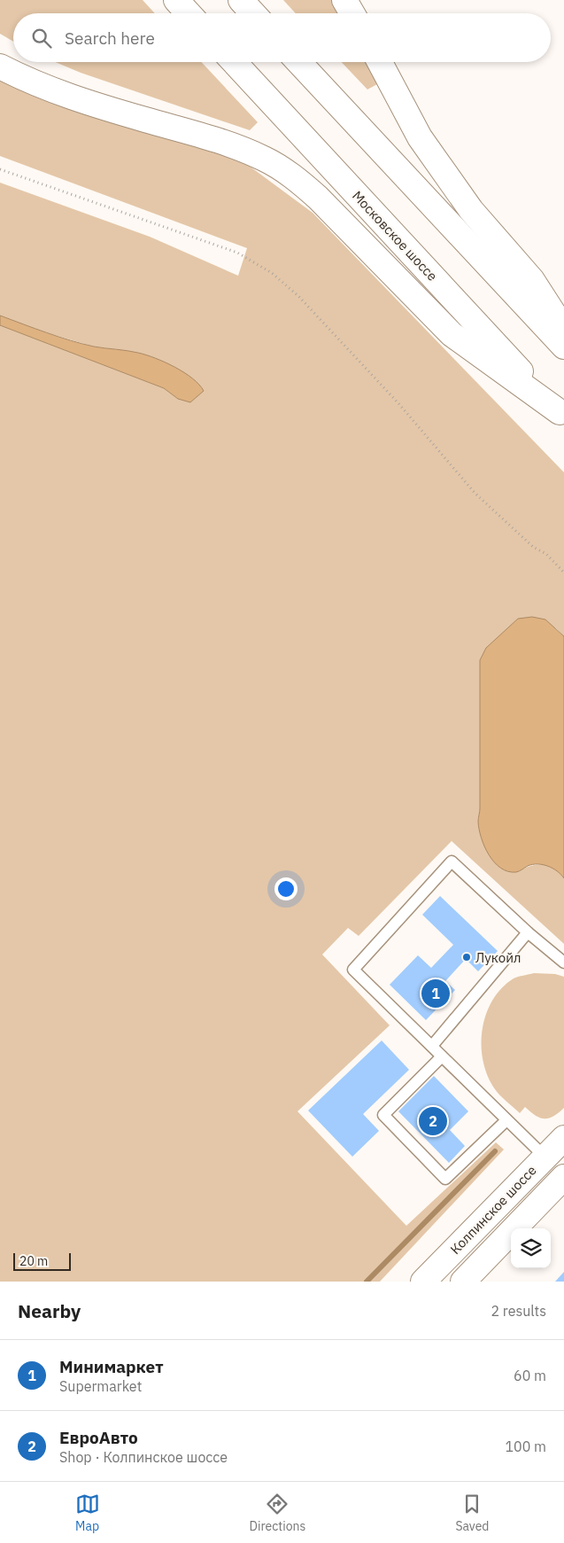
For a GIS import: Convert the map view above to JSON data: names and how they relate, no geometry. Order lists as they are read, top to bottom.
{
  "streets": {
    "main road": ["Московское шоссе", "Колпинское шоссе"]
  },
  "places": ["Лукойл"],
  "scale_bar": "20 m",
  "page": {
    "search": "Search here",
    "pins": ["1", "2"],
    "scale": "20 m",
    "heading": ["Nearby", "2 results"],
    "list": [
      {
        "mark": "1",
        "name": "Минимаркет",
        "note": "Supermarket",
        "value": "60 m"
      },
      {
        "mark": "2",
        "name": "ЕвроАвто",
        "note": "Shop · Колпинское шоссе",
        "value": "100 m"
      }
    ],
    "nav": ["Map", "Directions", "Saved"]
  }
}
